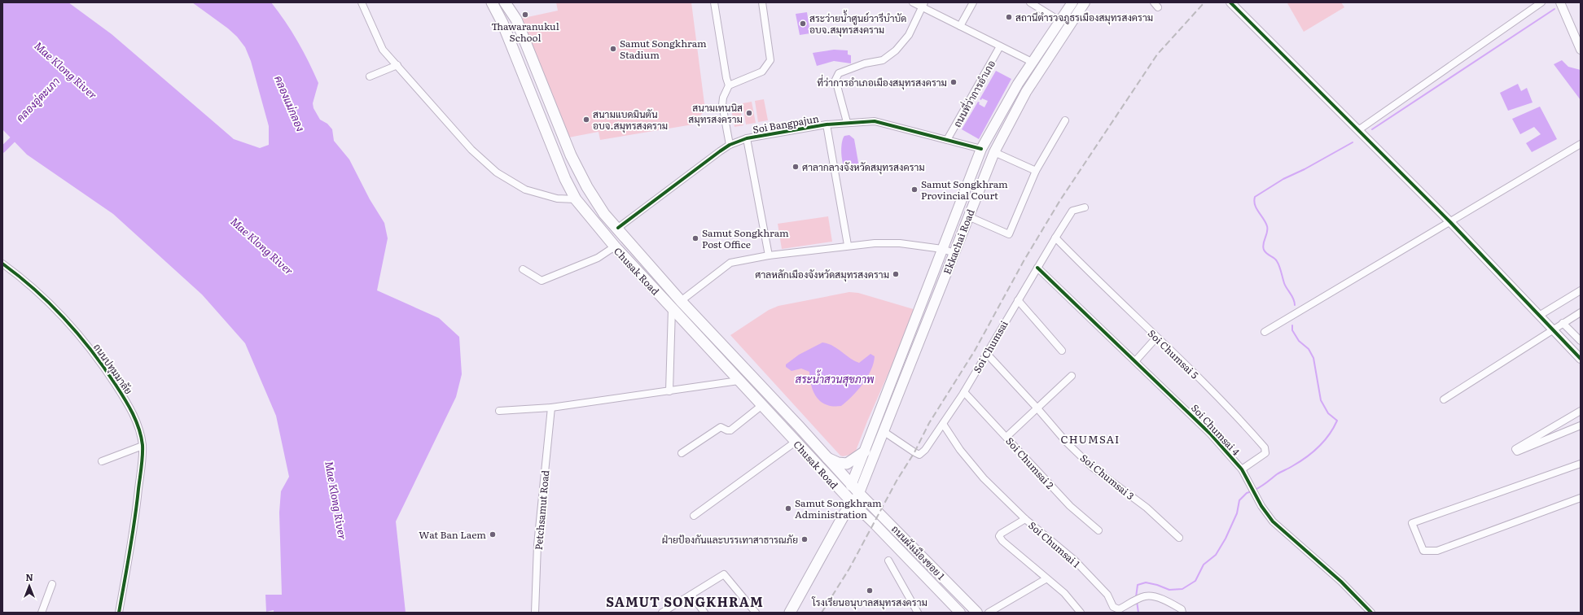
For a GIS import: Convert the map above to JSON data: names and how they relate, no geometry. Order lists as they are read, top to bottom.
{
  "streets": {
    "main road": ["Ekkachai Road", "Chusak Road", "ถนนผังเมืองซอย 1"],
    "street": [
      "ถนนที่ว่าการอำเภอ",
      "Soi Bangpajun",
      "Soi Chumsai",
      "Soi Chumsai 5",
      "ถนนปทุมมาลัย",
      "Soi Chumsai 4",
      "Soi Chumsai 2",
      "Soi Chumsai 3",
      "Petchsamut Road",
      "Soi Chumsai 1"
    ]
  },
  "crossings": [
    ["ถนนที่ว่าการอำเภอ", "Soi Bangpajun"],
    ["Soi Bangpajun", "Ekkachai Road"],
    ["Soi Bangpajun", "Chusak Road"],
    ["Ekkachai Road", "Chusak Road"],
    ["Ekkachai Road", "Soi Chumsai"],
    ["Ekkachai Road", "ถนนผังเมืองซอย 1"],
    ["Chusak Road", "ถนนผังเมืองซอย 1"],
    ["Soi Chumsai", "Soi Chumsai 5"],
    ["Soi Chumsai", "Soi Chumsai 4"],
    ["Soi Chumsai", "Soi Chumsai 2"],
    ["Soi Chumsai", "Soi Chumsai 3"],
    ["Soi Chumsai", "Soi Chumsai 1"],
    ["Soi Chumsai 5", "Soi Chumsai 4"]
  ],
  "districts": ["CHUMSAI", "SAMUT SONGKHRAM"],
  "water": [
    "Mae Klong River",
    "คลองอู่ตะเภา",
    "คลองแม่กลอง",
    "สระน้ำสวนสุขภาพ"
  ],
  "places": [
    "Thawaranukul School",
    "สถานีตำรวจภูธรเมืองสมุทรสงคราม",
    "สระว่ายน้ำศูนย์วารีบำบัด อบจ.สมุทรสงคราม",
    "Samut Songkhram Stadium",
    "ที่ว่าการอำเภอเมืองสมุทรสงคราม",
    "สนามเทนนิส สมุทรสงคราม",
    "สนามแบดมินตัน อบจ.สมุทรสงคราม",
    "ศาลากลางจังหวัดสมุทรสงคราม",
    "Samut Songkhram Provincial Court",
    "Samut Songkhram Post Office",
    "ศาลหลักเมืองจังหวัดสมุทรสงคราม",
    "Samut Songkhram Administration",
    "Wat Ban Laem",
    "ฝ่ายป้องกันและบรรเทาสาธารณภัย",
    "โรงเรียนอนุบาลสมุทรสงคราม"
  ],
  "north": "top"
}
